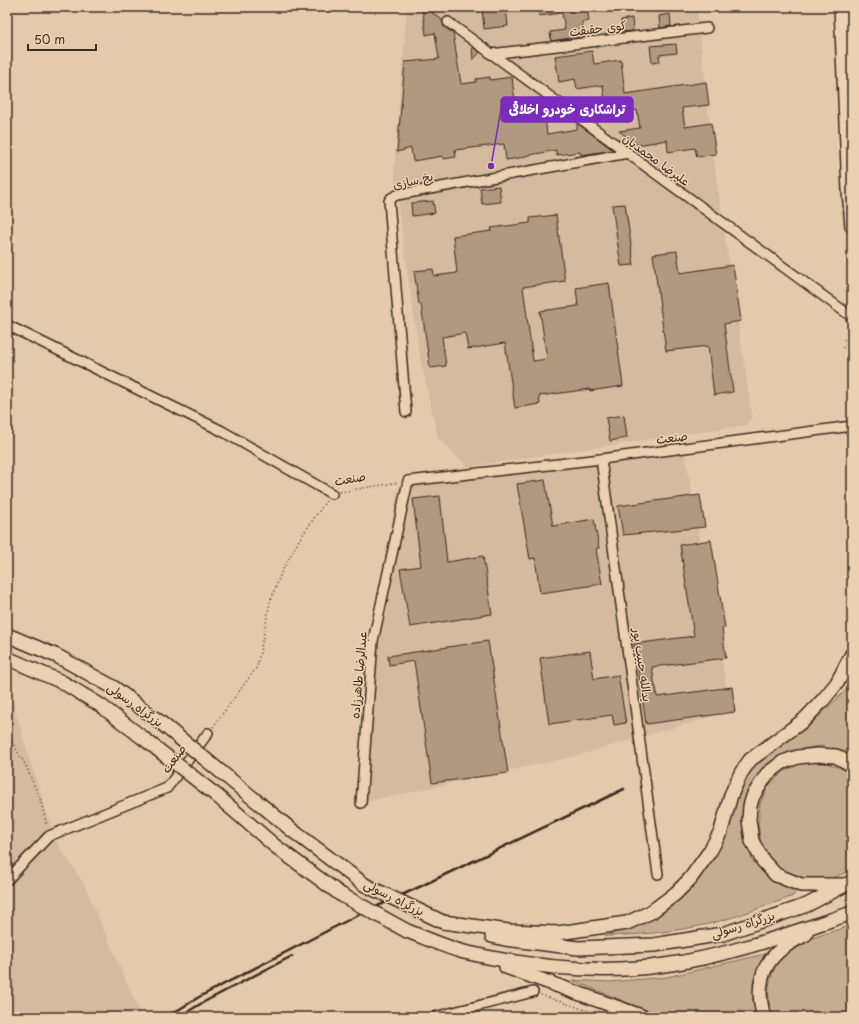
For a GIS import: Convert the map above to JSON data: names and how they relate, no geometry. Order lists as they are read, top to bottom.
{
  "streets": {
    "highway": ["بزرگراه رسولی"],
    "street": [
      "کوی حقیقت",
      "علیرضا محمدیان",
      "یخ سازی",
      "صنعت",
      "یدالله حبیب پور",
      "عبدالرضا طاهرزاده"
    ]
  },
  "crossings": [
    ["کوی حقیقت", "علیرضا محمدیان"],
    ["علیرضا محمدیان", "یخ سازی"],
    ["صنعت", "یدالله حبیب پور"],
    ["صنعت", "عبدالرضا طاهرزاده"]
  ],
  "places": ["تراشکاری خودرو اخلاقی"],
  "scale_bar": "50 m"
}
